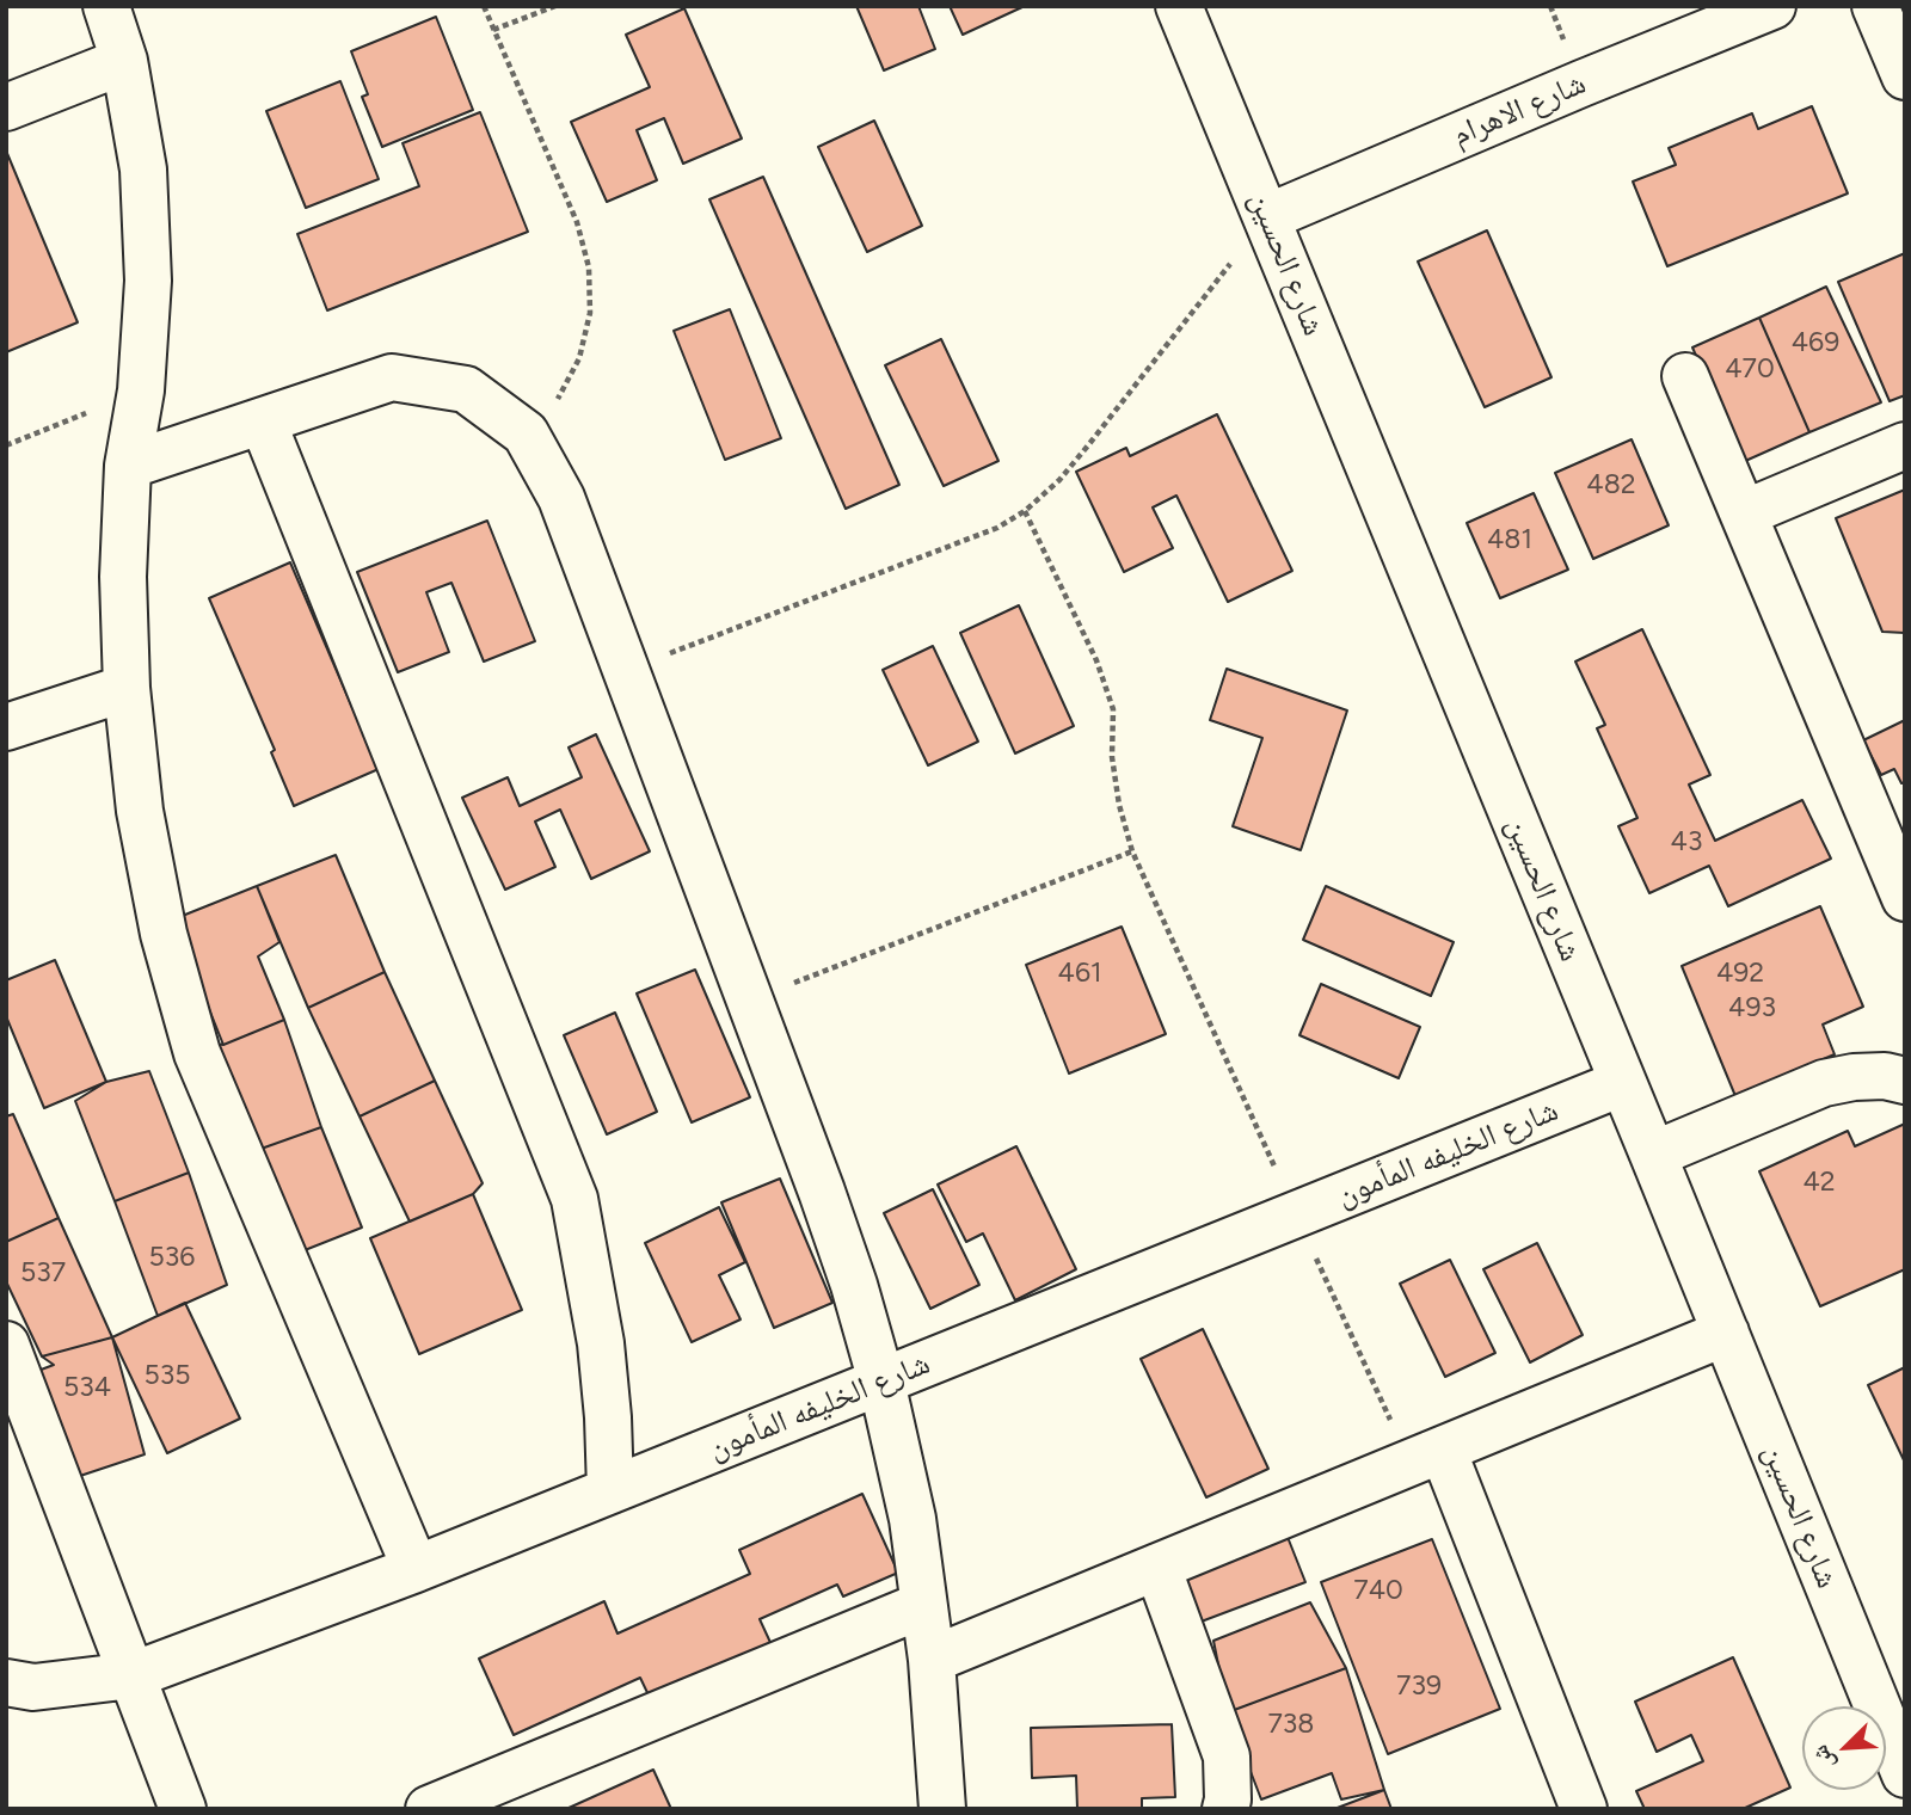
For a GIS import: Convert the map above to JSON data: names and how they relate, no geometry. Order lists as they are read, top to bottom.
{
  "streets": {
    "street": ["شارع الاهرام", "شارع الحسين", "شارع الخليفه المأمون"]
  },
  "crossings": [
    ["شارع الاهرام", "شارع الحسين"],
    ["شارع الحسين", "شارع الخليفه المأمون"]
  ],
  "house_numbers": [
    "469",
    "470",
    "482",
    "481",
    "43",
    "461",
    "492",
    "493",
    "42",
    "536",
    "537",
    "535",
    "534",
    "740",
    "739",
    "738"
  ],
  "north": "bottom left"
}
